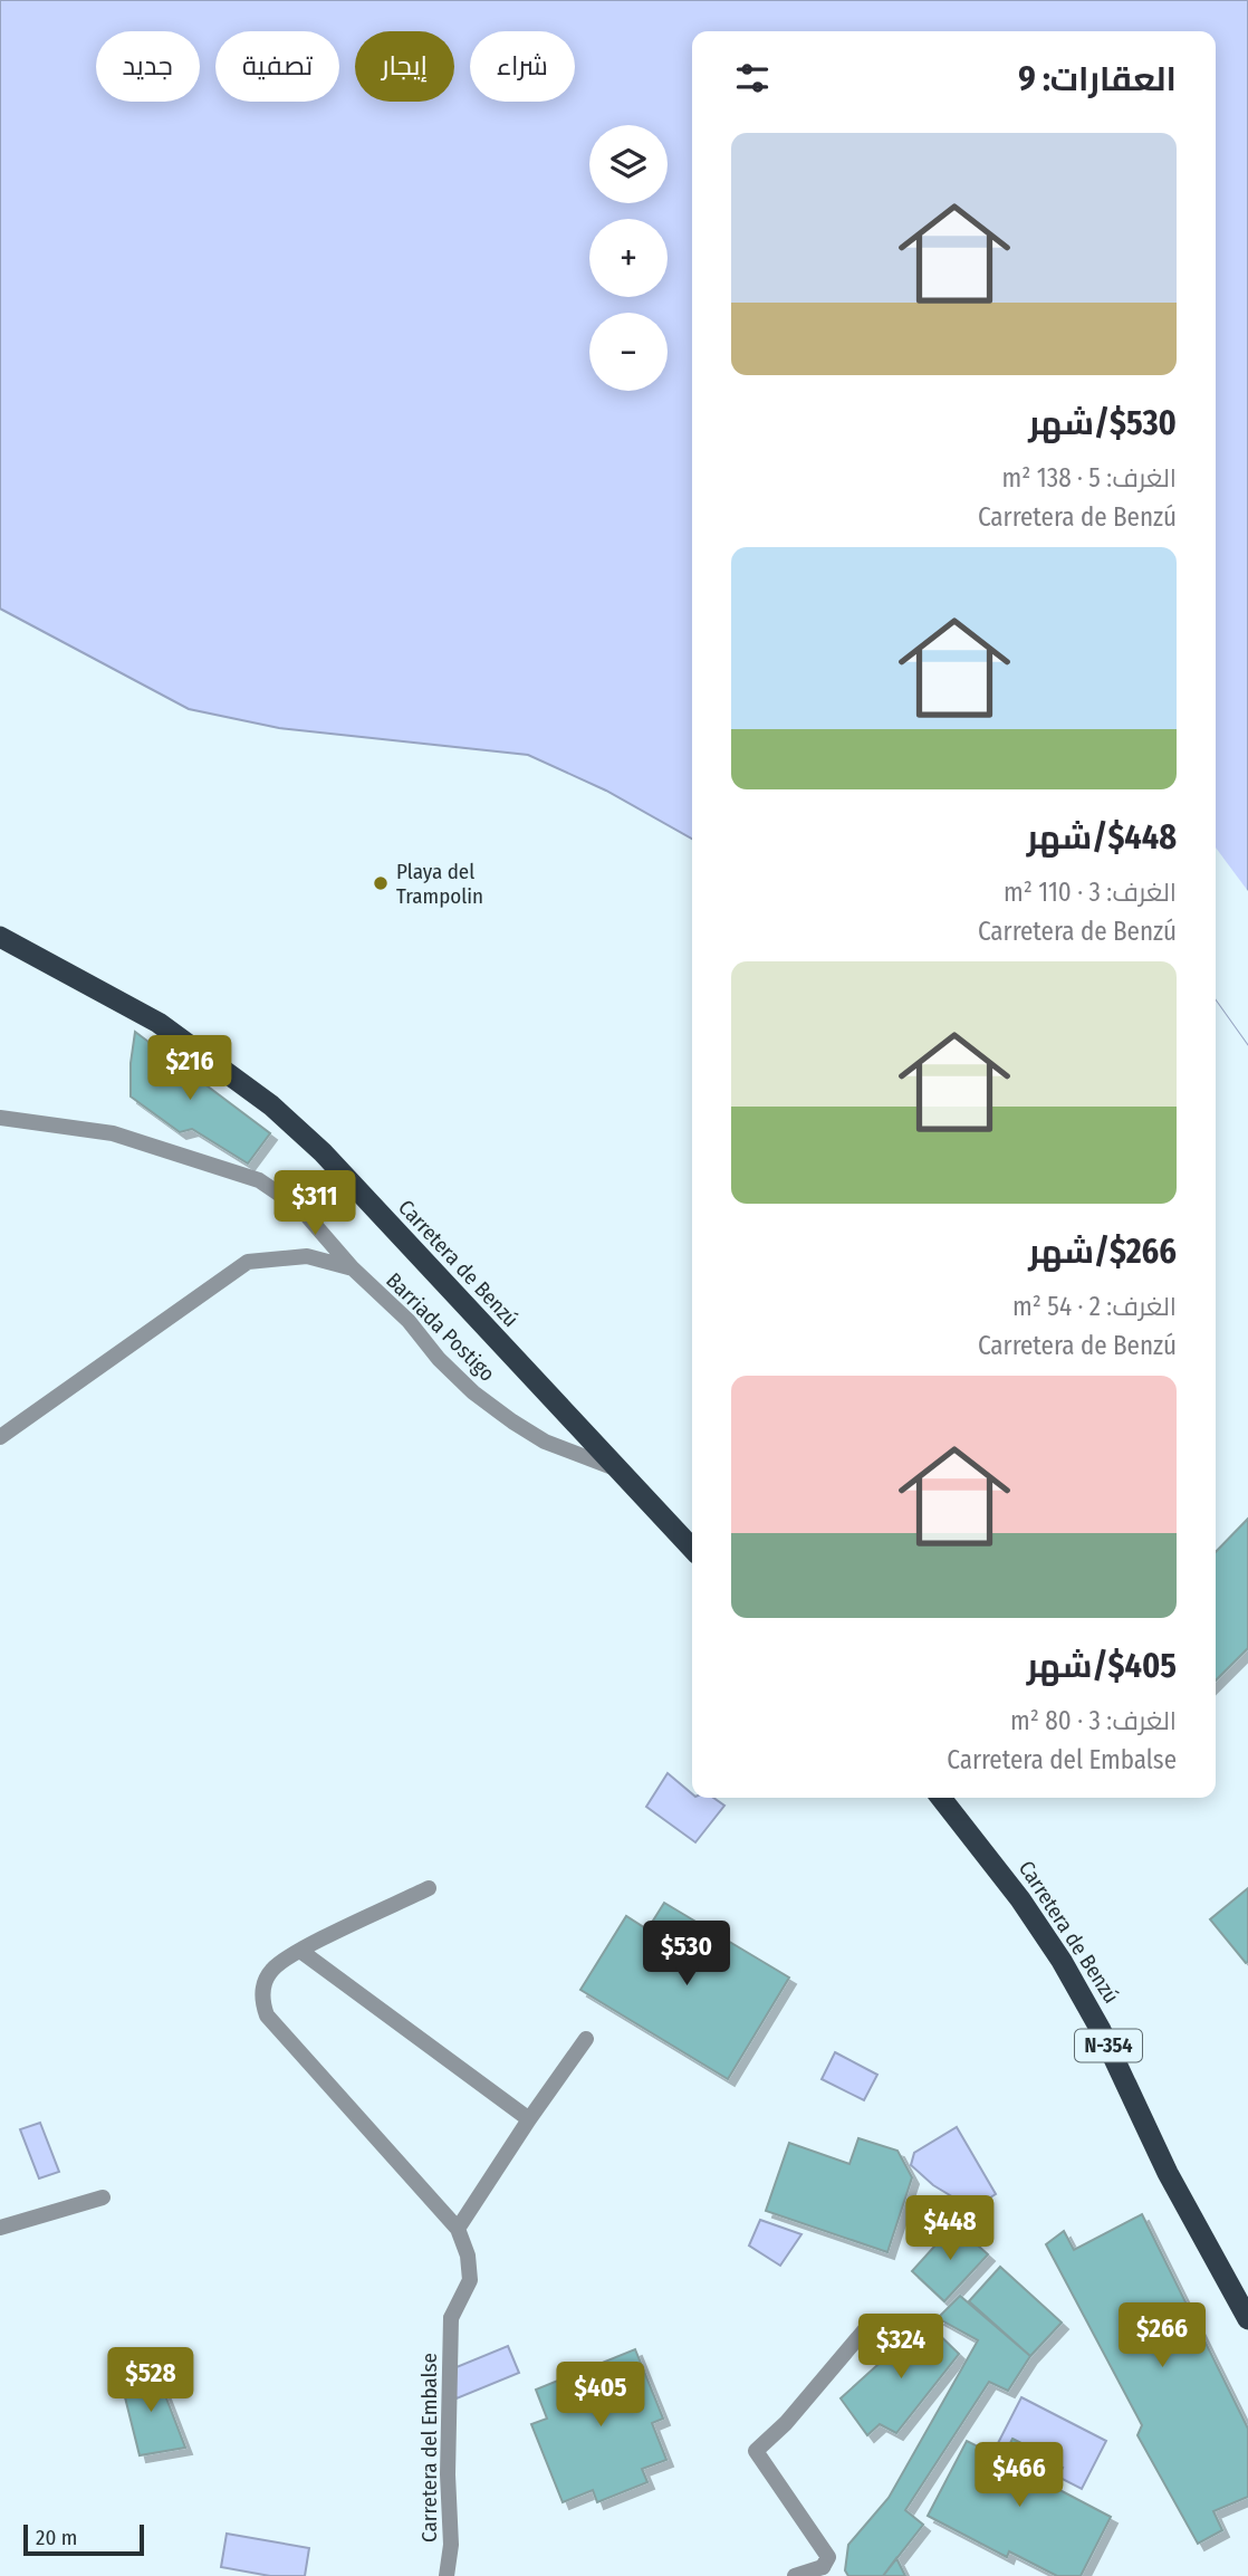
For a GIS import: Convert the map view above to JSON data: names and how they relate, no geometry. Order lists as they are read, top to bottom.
{
  "streets": {
    "highway": ["Carretera de Benzú", "N-354"],
    "street": ["Barriada Postigo", "Carretera del Embalse"]
  },
  "crossings": [
    ["Carretera de Benzú", "Barriada Postigo"]
  ],
  "places": ["Playa del Trampolin"],
  "scale_bar": "20 m",
  "page": {
    "chip": [
      "شراء",
      "إيجار",
      "تصفية",
      "جديد"
    ],
    "heading": "العقارات: 9",
    "map_buttons": ["+", "−"],
    "list": [
      {
        "name": "$530/شهر",
        "note": "الغرف: 5 · 138 m² · Carretera de Benzú"
      },
      {
        "name": "$448/شهر",
        "note": "الغرف: 3 · 110 m² · Carretera de Benzú"
      },
      {
        "name": "$266/شهر",
        "note": "الغرف: 2 · 54 m² · Carretera de Benzú"
      },
      {
        "name": "$405/شهر",
        "note": "الغرف: 3 · 80 m² · Carretera del Embalse"
      }
    ],
    "price": [
      "$216",
      "$311",
      "$530",
      "$448",
      "$266",
      "$324",
      "$528",
      "$405",
      "$466"
    ],
    "scale": "20 m"
  }
}
